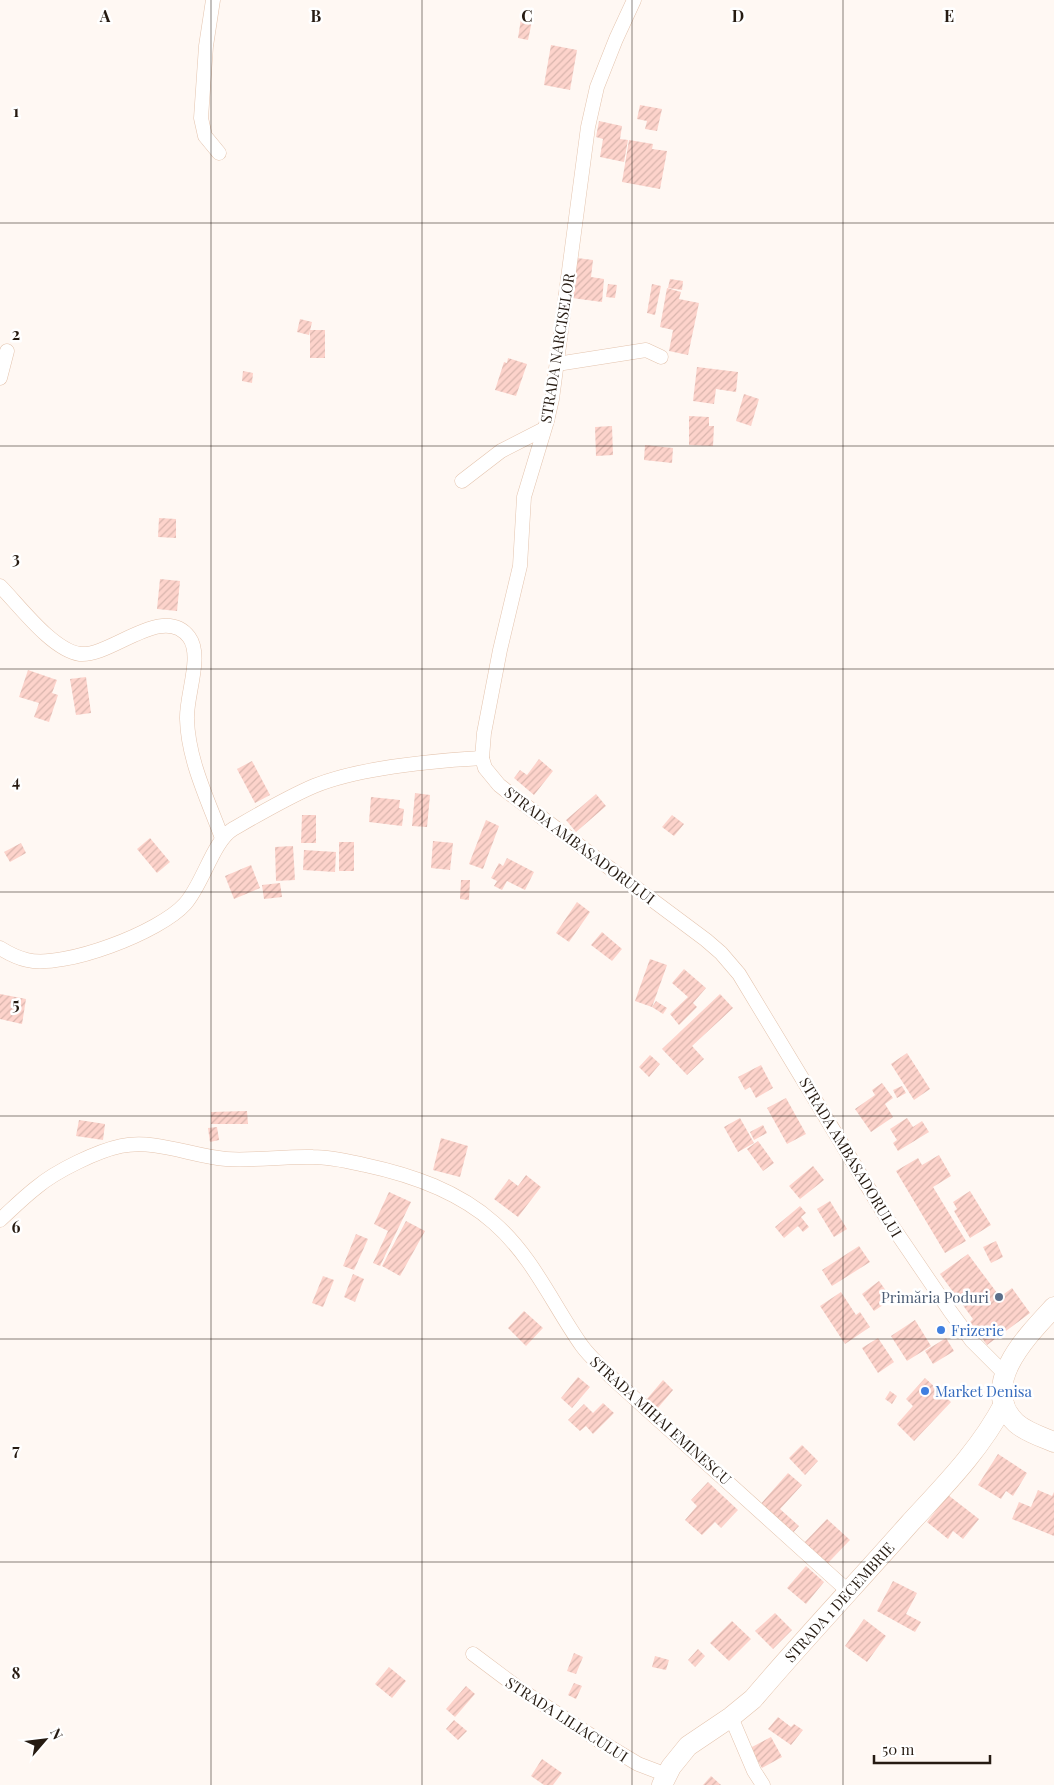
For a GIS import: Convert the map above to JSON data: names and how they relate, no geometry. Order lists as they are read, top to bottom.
{
  "streets": {
    "street": [
      "STRADA NARCISELOR",
      "STRADA AMBASADORULUI",
      "STRADA MIHAI EMINESCU",
      "STRADA 1 DECEMBRIE",
      "STRADA LILIACULUI"
    ]
  },
  "crossings": [
    ["STRADA NARCISELOR", "STRADA AMBASADORULUI"],
    ["STRADA MIHAI EMINESCU", "STRADA 1 DECEMBRIE"],
    ["STRADA 1 DECEMBRIE", "STRADA LILIACULUI"]
  ],
  "places": ["Primăria Poduri", "Frizerie", "Market Denisa"],
  "scale_bar": "50 m",
  "north": "top right",
  "grid": {
    "columns": [
      "A",
      "B",
      "C",
      "D",
      "E"
    ],
    "rows": [
      "1",
      "2",
      "3",
      "4",
      "5",
      "6",
      "7",
      "8"
    ]
  }
}
